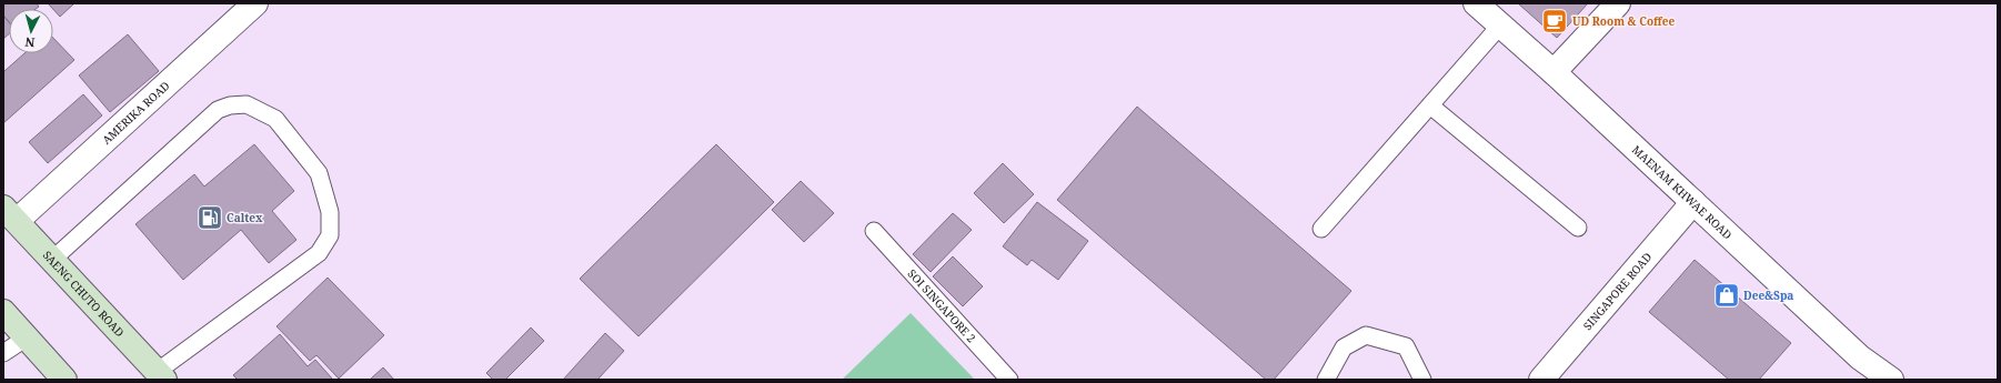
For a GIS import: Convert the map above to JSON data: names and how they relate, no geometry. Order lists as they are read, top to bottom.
{
  "streets": {
    "main road": ["SAENG CHUTO ROAD"],
    "street": ["AMERIKA ROAD", "MAENAM KHWAE ROAD", "SINGAPORE ROAD"],
    "lane": ["SOI SINGAPORE 2"]
  },
  "crossings": [
    ["AMERIKA ROAD", "SAENG CHUTO ROAD"],
    ["MAENAM KHWAE ROAD", "SINGAPORE ROAD"]
  ],
  "places": {
    "cafe": ["UD Room & Coffee"],
    "fuel station": ["Caltex"],
    "shop": ["Dee&Spa"]
  },
  "north": "bottom"
}
